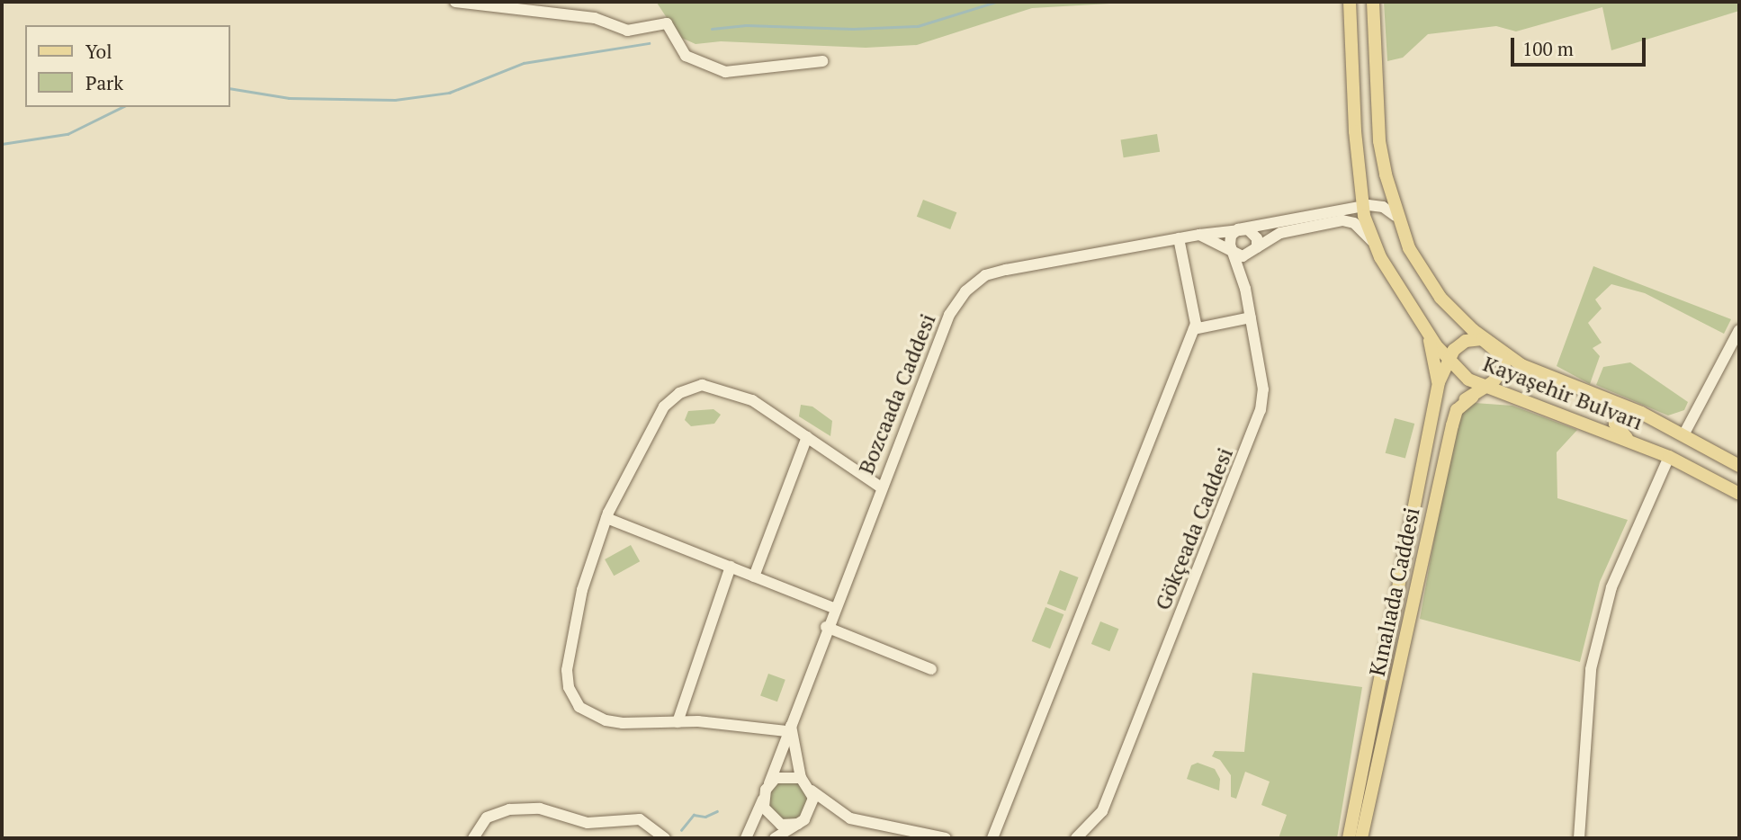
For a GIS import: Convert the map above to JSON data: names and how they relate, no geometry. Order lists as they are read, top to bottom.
{
  "streets": {
    "main road": ["Kayaşehir Bulvarı", "Kınalıada Caddesi"],
    "street": ["Bozcaada Caddesi", "Gökçeada Caddesi"]
  },
  "crossings": [
    ["Kayaşehir Bulvarı", "Bozcaada Caddesi"],
    ["Kayaşehir Bulvarı", "Kınalıada Caddesi"],
    ["Bozcaada Caddesi", "Gökçeada Caddesi"]
  ],
  "legend": ["Yol", "Park"],
  "scale_bar": "100 m"
}
